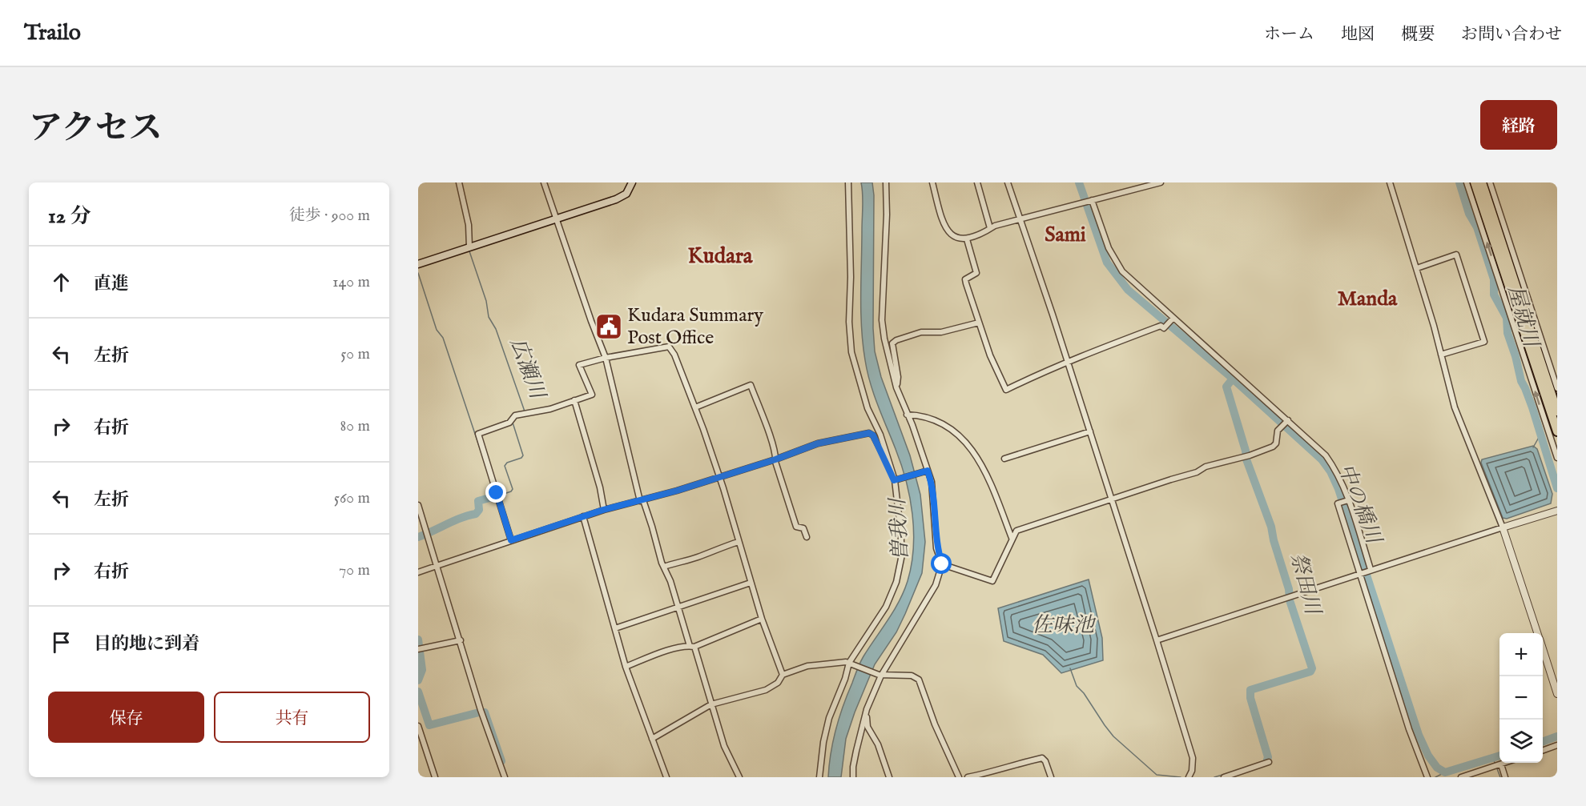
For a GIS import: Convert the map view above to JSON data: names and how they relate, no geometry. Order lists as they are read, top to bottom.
{
  "districts": ["Sami", "Kudara", "Manda"],
  "water": [
    "屋就川",
    "広瀬川",
    "中の橋川",
    "曽我川",
    "祭田川",
    "佐味池"
  ],
  "places": {
    "public building": ["Kudara Summary Post Office"]
  },
  "page": {
    "header": "Trailo",
    "nav": [
      "ホーム",
      "地図",
      "概要",
      "お問い合わせ"
    ],
    "title": "アクセス",
    "buttons": [
      "経路",
      ["保存", "共有"]
    ],
    "heading": ["12 分", "徒歩 · 900 m"],
    "list": [
      ["直進", "140 m"],
      ["左折", "50 m"],
      ["右折", "80 m"],
      ["左折", "560 m"],
      ["右折", "70 m"],
      "目的地に到着"
    ],
    "map_buttons": ["+", "−"]
  }
}
